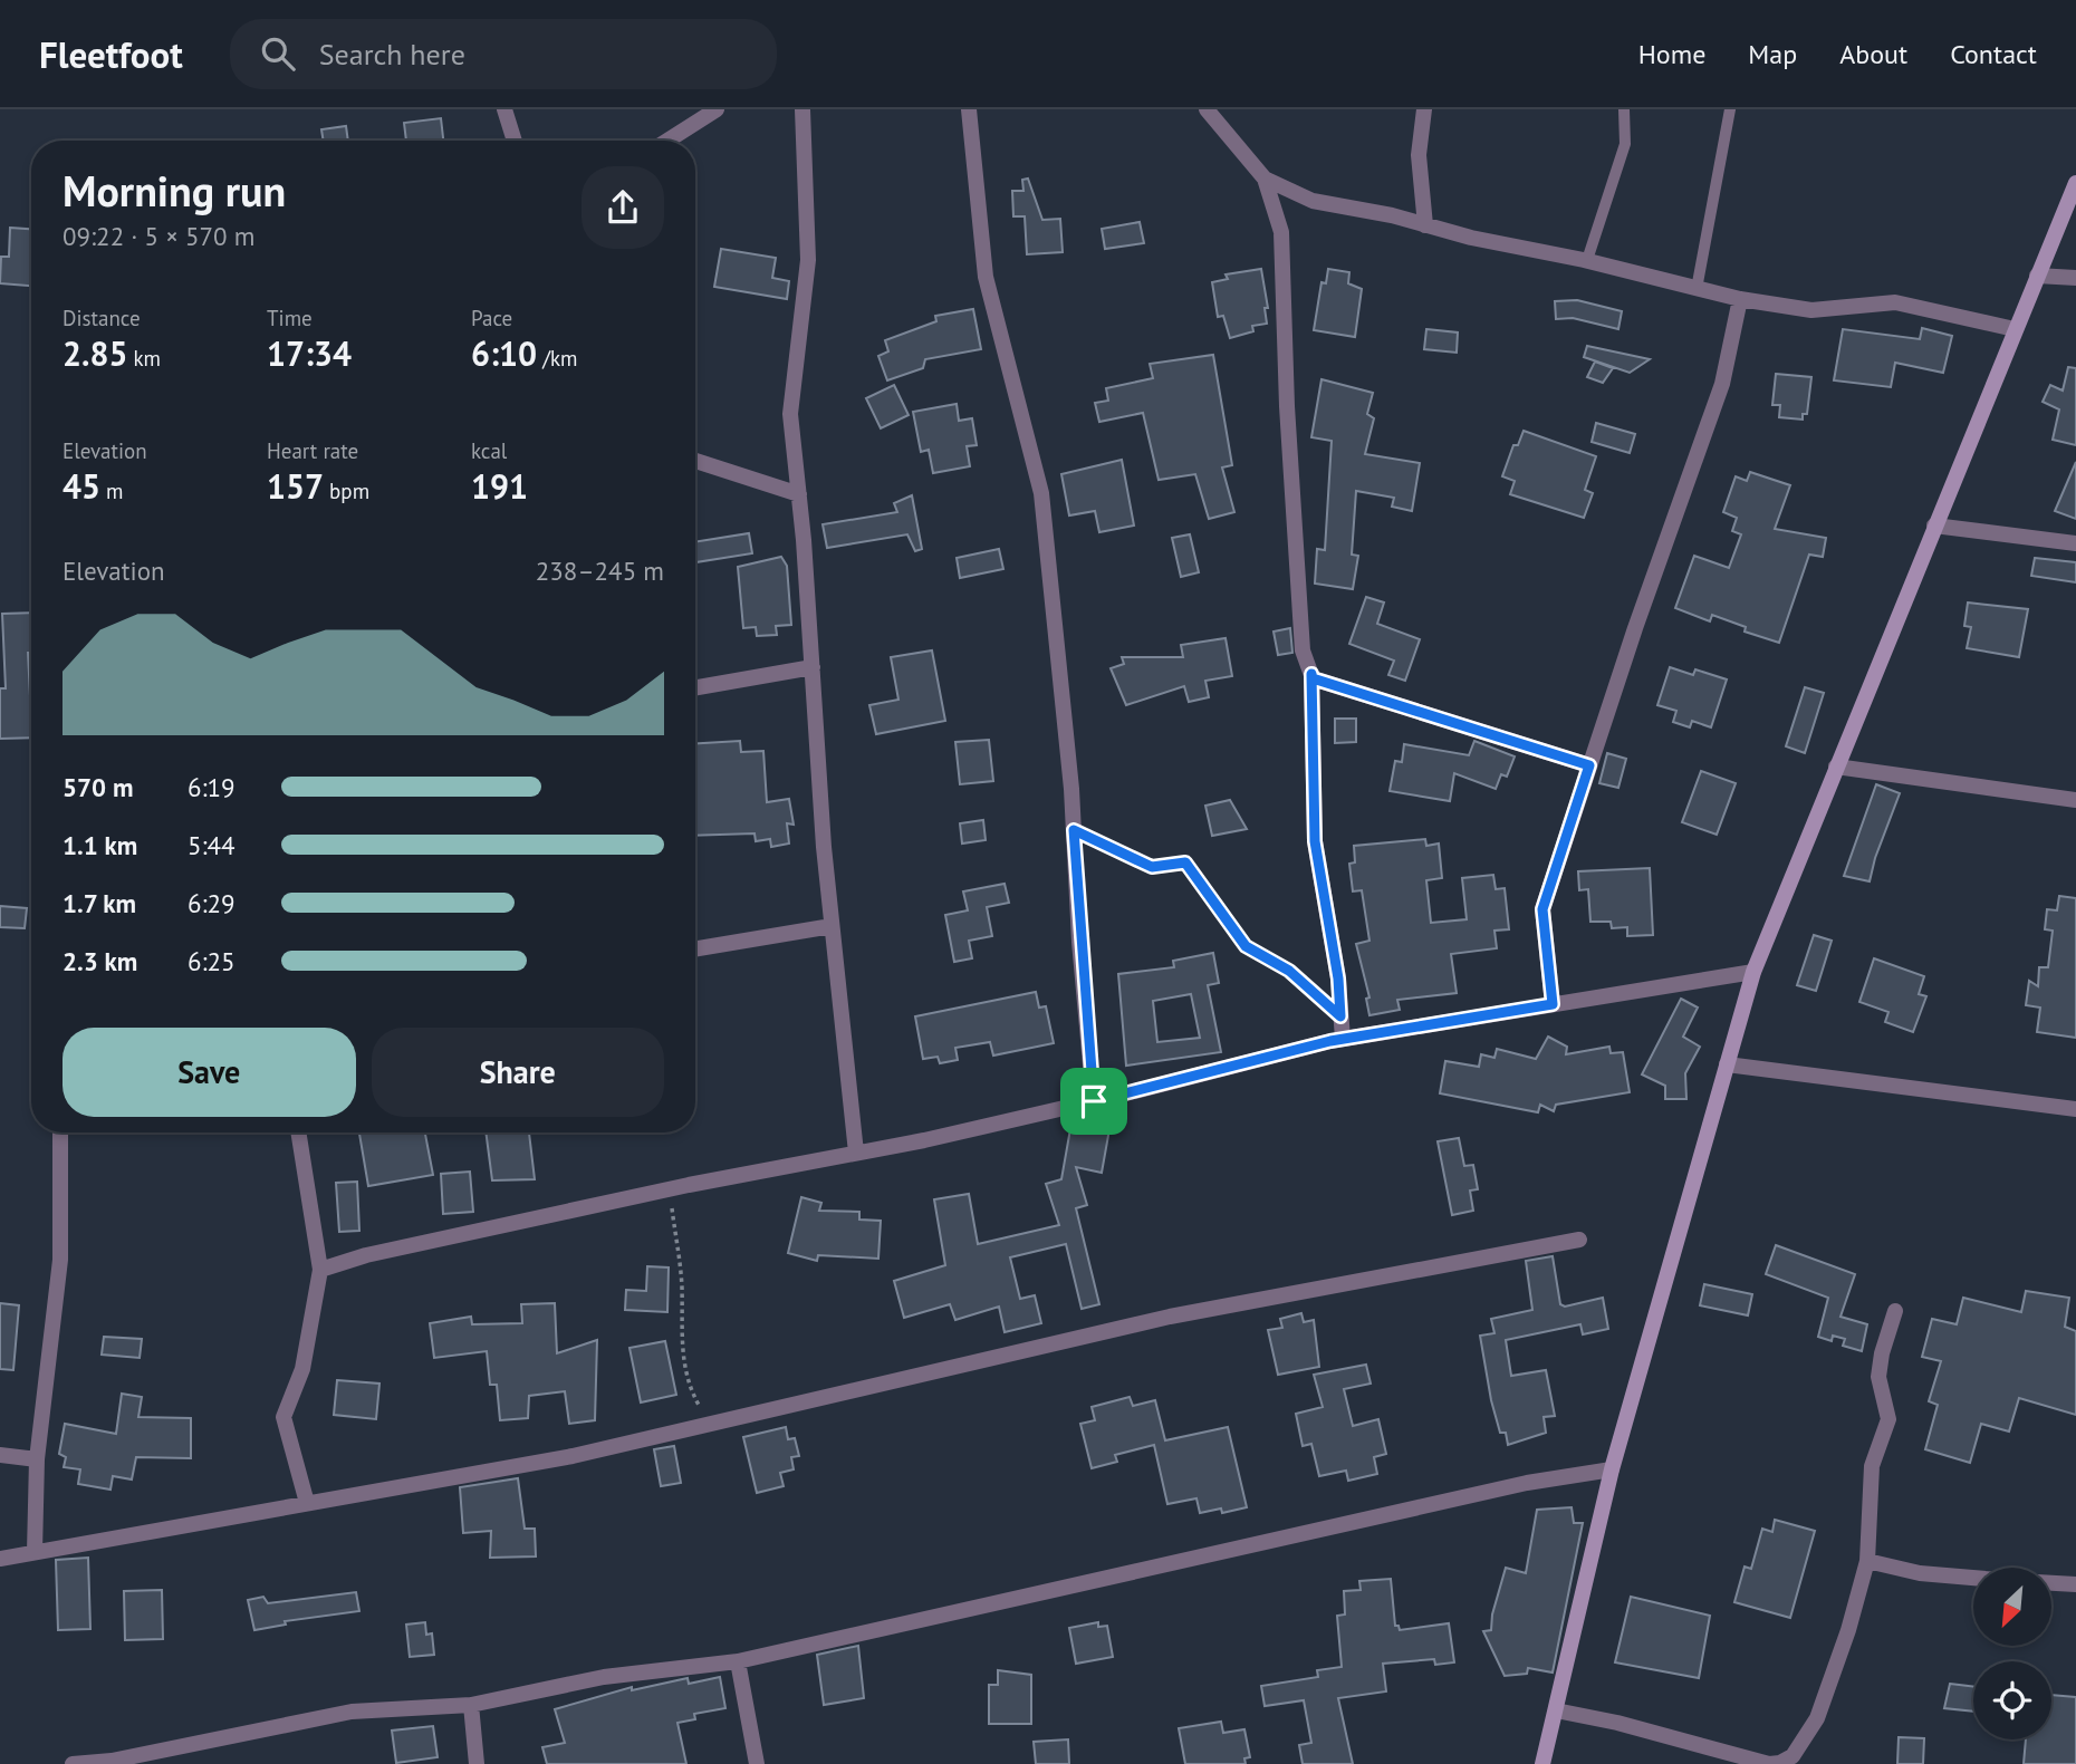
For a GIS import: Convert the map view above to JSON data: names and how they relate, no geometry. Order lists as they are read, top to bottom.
{
  "north": "bottom left",
  "page": {
    "header": "Fleetfoot",
    "search": "Search here",
    "nav": [
      "Home",
      "Map",
      "About",
      "Contact"
    ],
    "heading": ["Morning run", "09:22 · 5 × 570 m"],
    "stats": [
      ["Distance", "2.85 km"],
      ["Time", "17:34"],
      ["Pace", "6:10 /km"],
      ["Elevation", "45 m"],
      ["Heart rate", "157 bpm"],
      ["kcal", "191"]
    ],
    "chart": ["Elevation", "238–245 m"],
    "list": [
      {
        "name": "570 m",
        "note": "6:19"
      },
      {
        "name": "1.1 km",
        "note": "5:44"
      },
      {
        "name": "1.7 km",
        "note": "6:29"
      },
      {
        "name": "2.3 km",
        "note": "6:25"
      }
    ],
    "buttons": ["Save", "Share"]
  }
}
